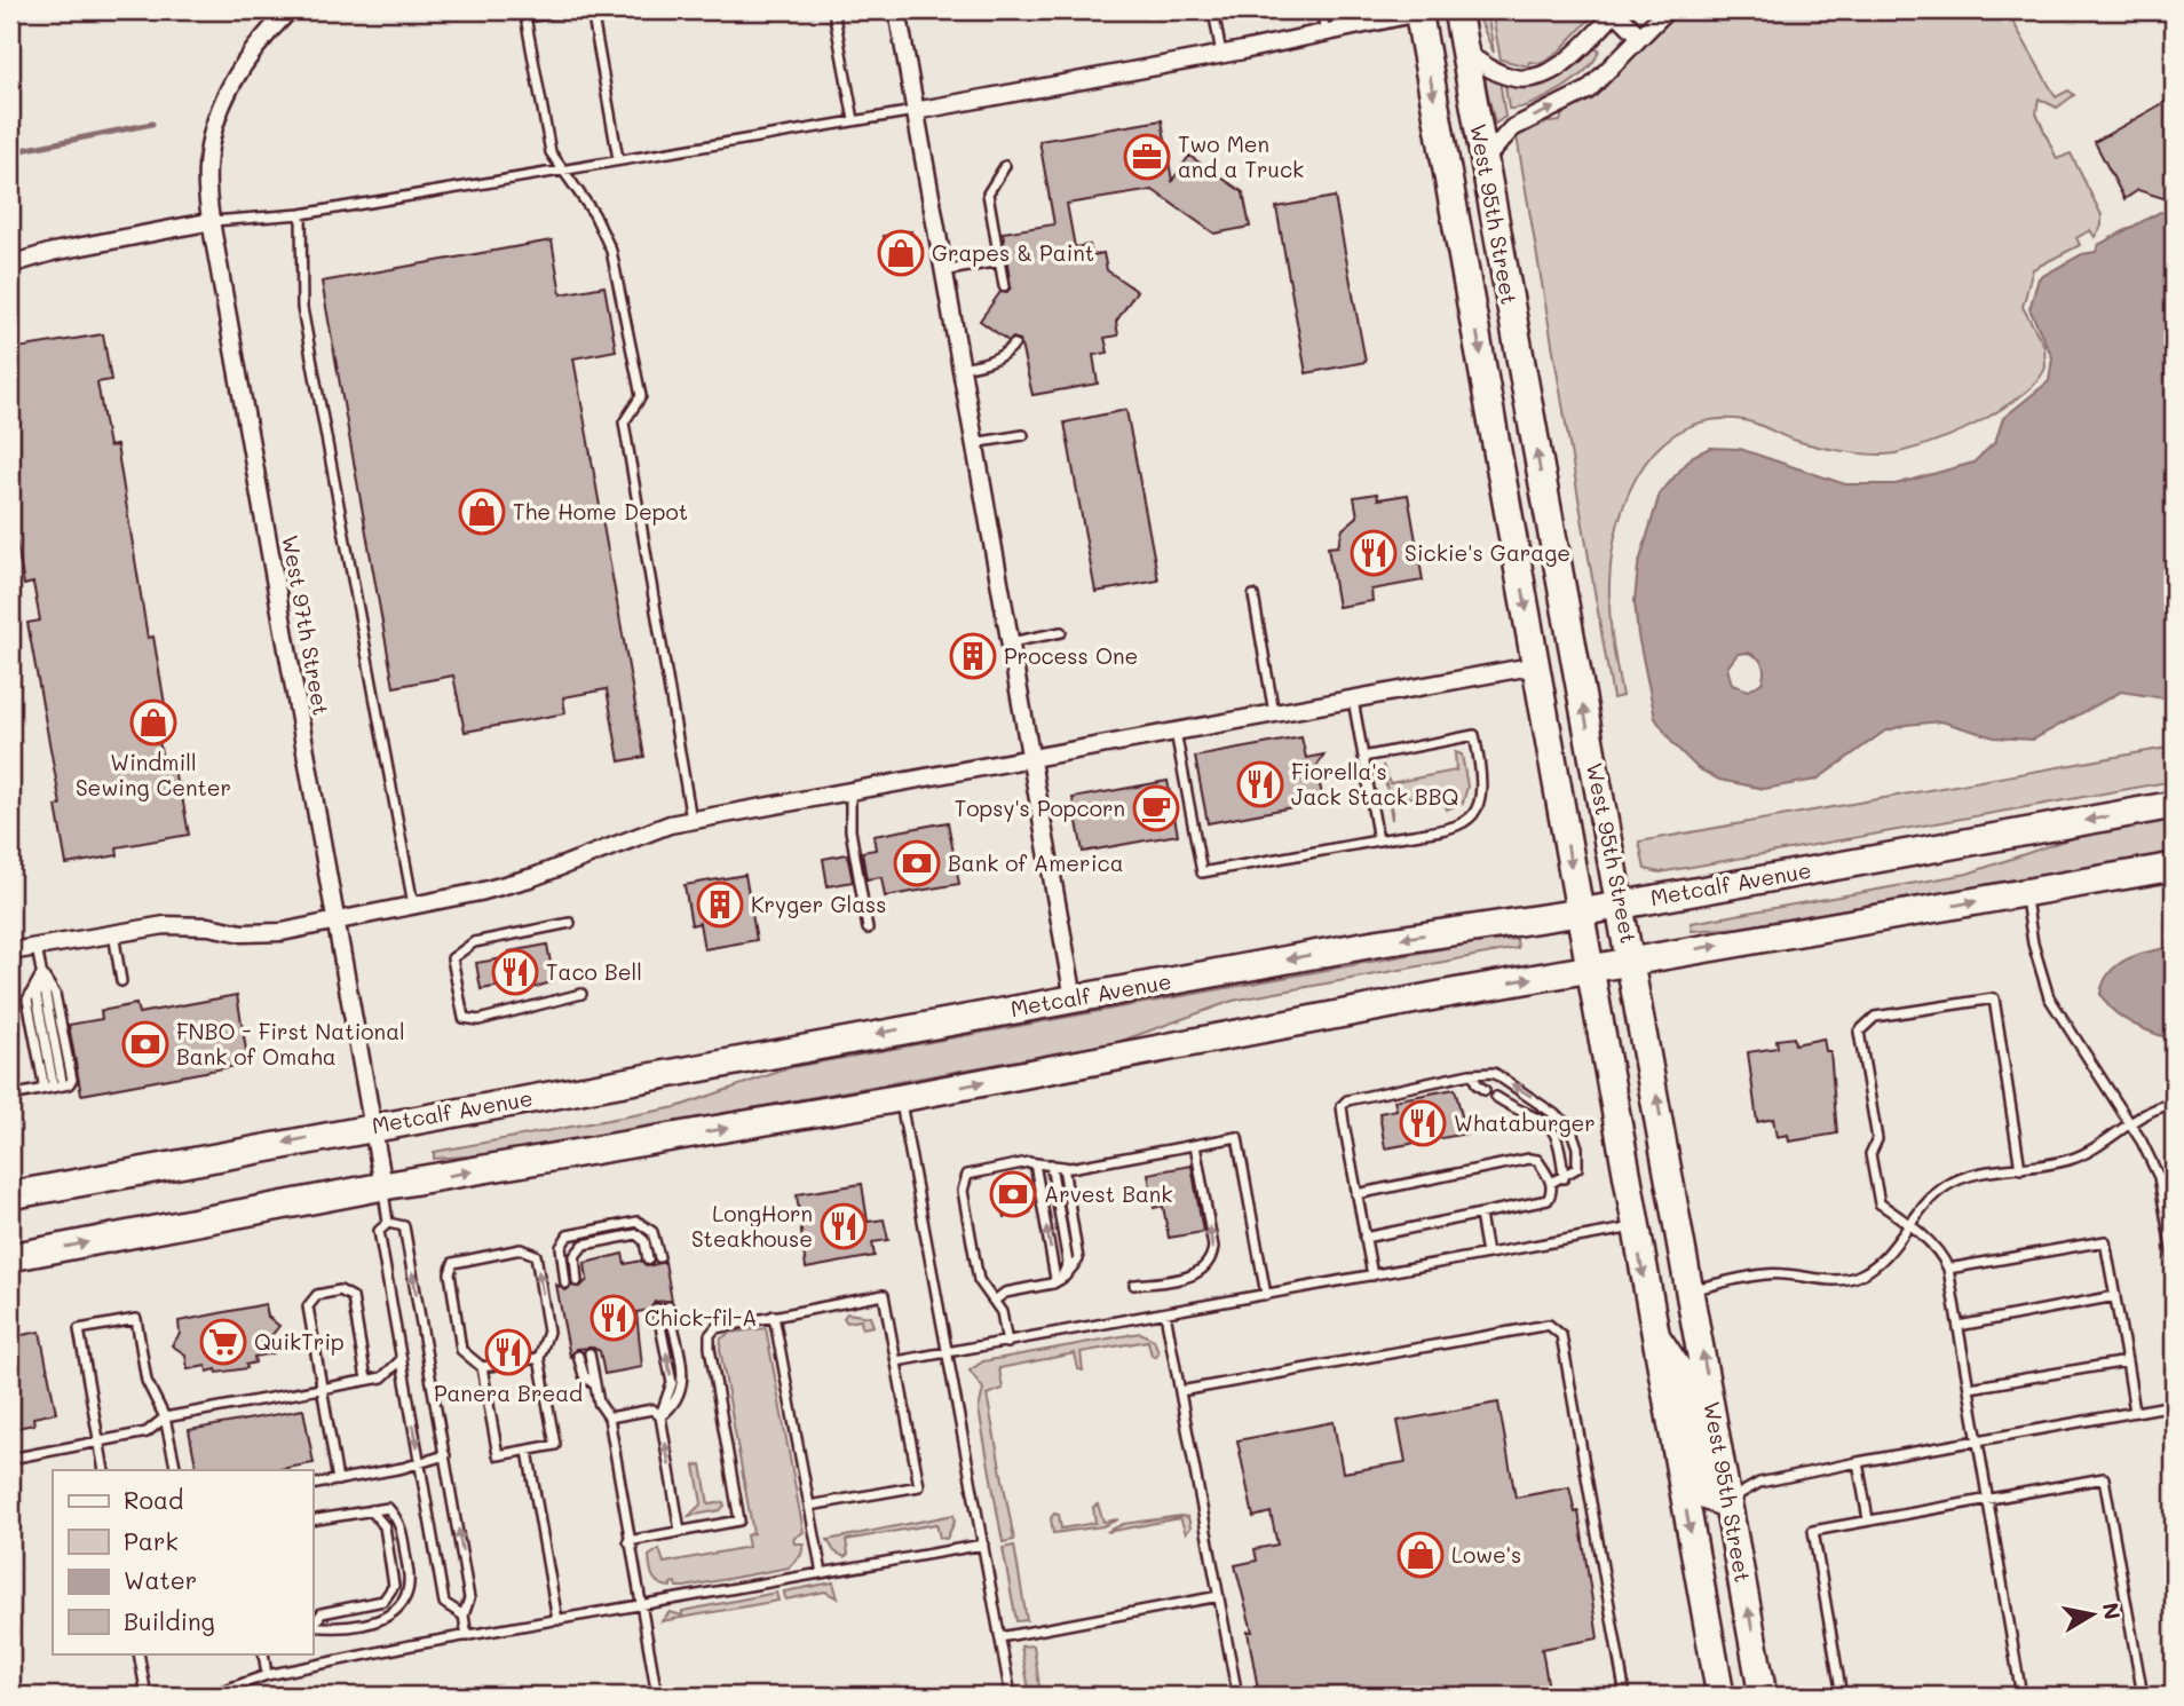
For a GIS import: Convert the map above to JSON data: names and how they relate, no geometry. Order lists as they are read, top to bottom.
{
  "streets": {
    "main road": ["West 95th Street", "Metcalf Avenue"],
    "street": ["West 97th Street"]
  },
  "crossings": [
    ["West 95th Street", "Metcalf Avenue"],
    ["West 97th Street", "Metcalf Avenue"]
  ],
  "places": {
    "office": ["Two Men and a Truck"],
    "shop": [
      "Grapes & Paint",
      "The Home Depot",
      "Windmill Sewing Center",
      "Lowe's"
    ],
    "restaurant": [
      "Sickie's Garage",
      "Fiorella's Jack Stack BBQ",
      "Taco Bell",
      "Whataburger",
      "LongHorn Steakhouse",
      "Chick-fil-A",
      "Panera Bread"
    ],
    "building": ["Process One", "Kryger Glass"],
    "cafe": ["Topsy's Popcorn"],
    "bank": ["Bank of America", "FNBO - First National Bank of Omaha", "Arvest Bank"],
    "supermarket": ["QuikTrip"]
  },
  "legend": [
    "Road",
    "Park",
    "Water",
    "Building"
  ],
  "north": "right"
}
